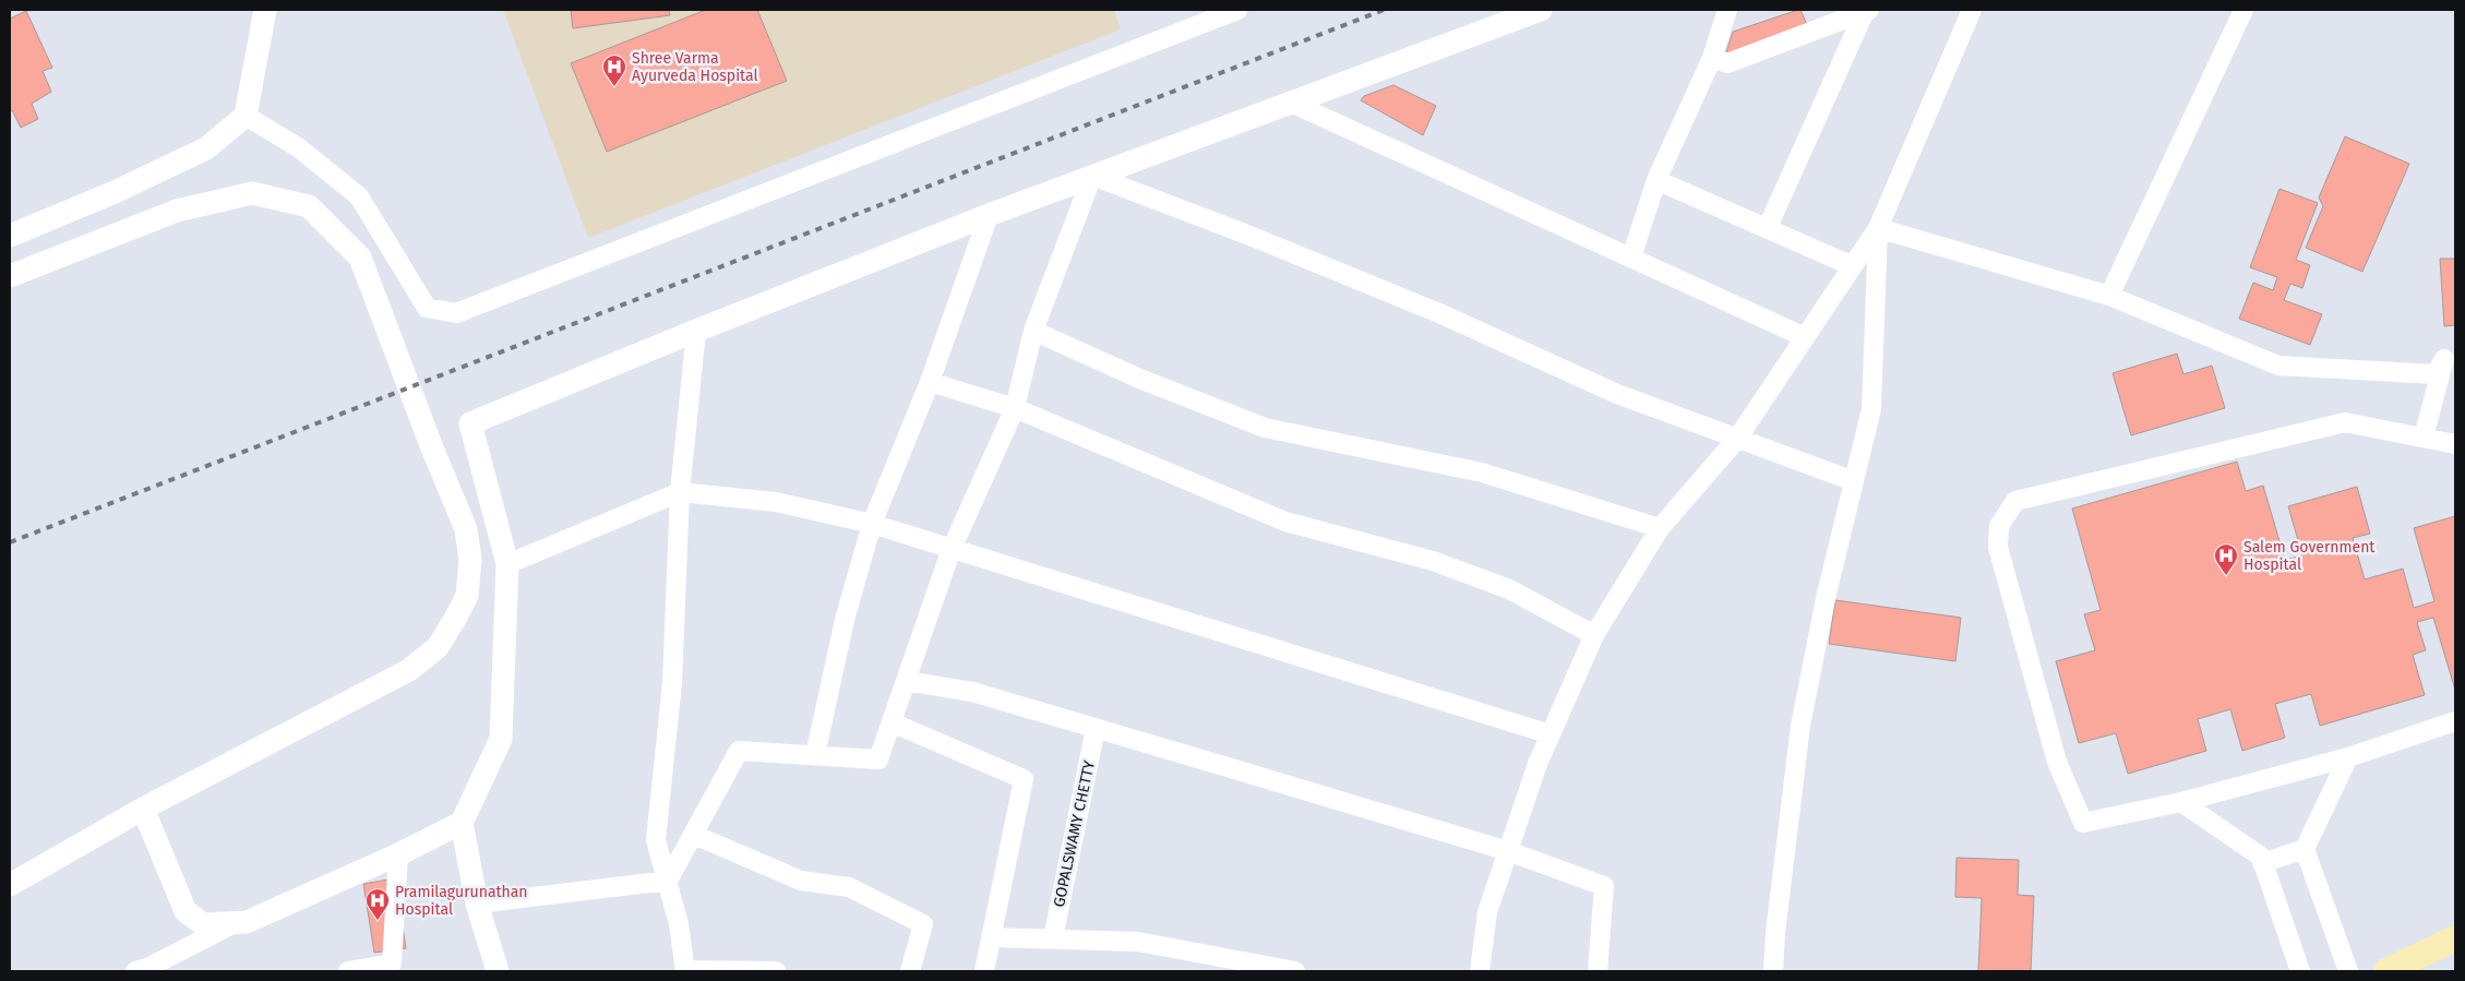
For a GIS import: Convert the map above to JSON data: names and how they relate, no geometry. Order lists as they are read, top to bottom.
{
  "streets": {
    "street": ["GOPALSWAMY CHETTY"]
  },
  "places": {
    "hospital": ["Shree Varma Ayurveda Hospital", "Salem Government Hospital", "Pramilagurunathan Hospital"]
  }
}
